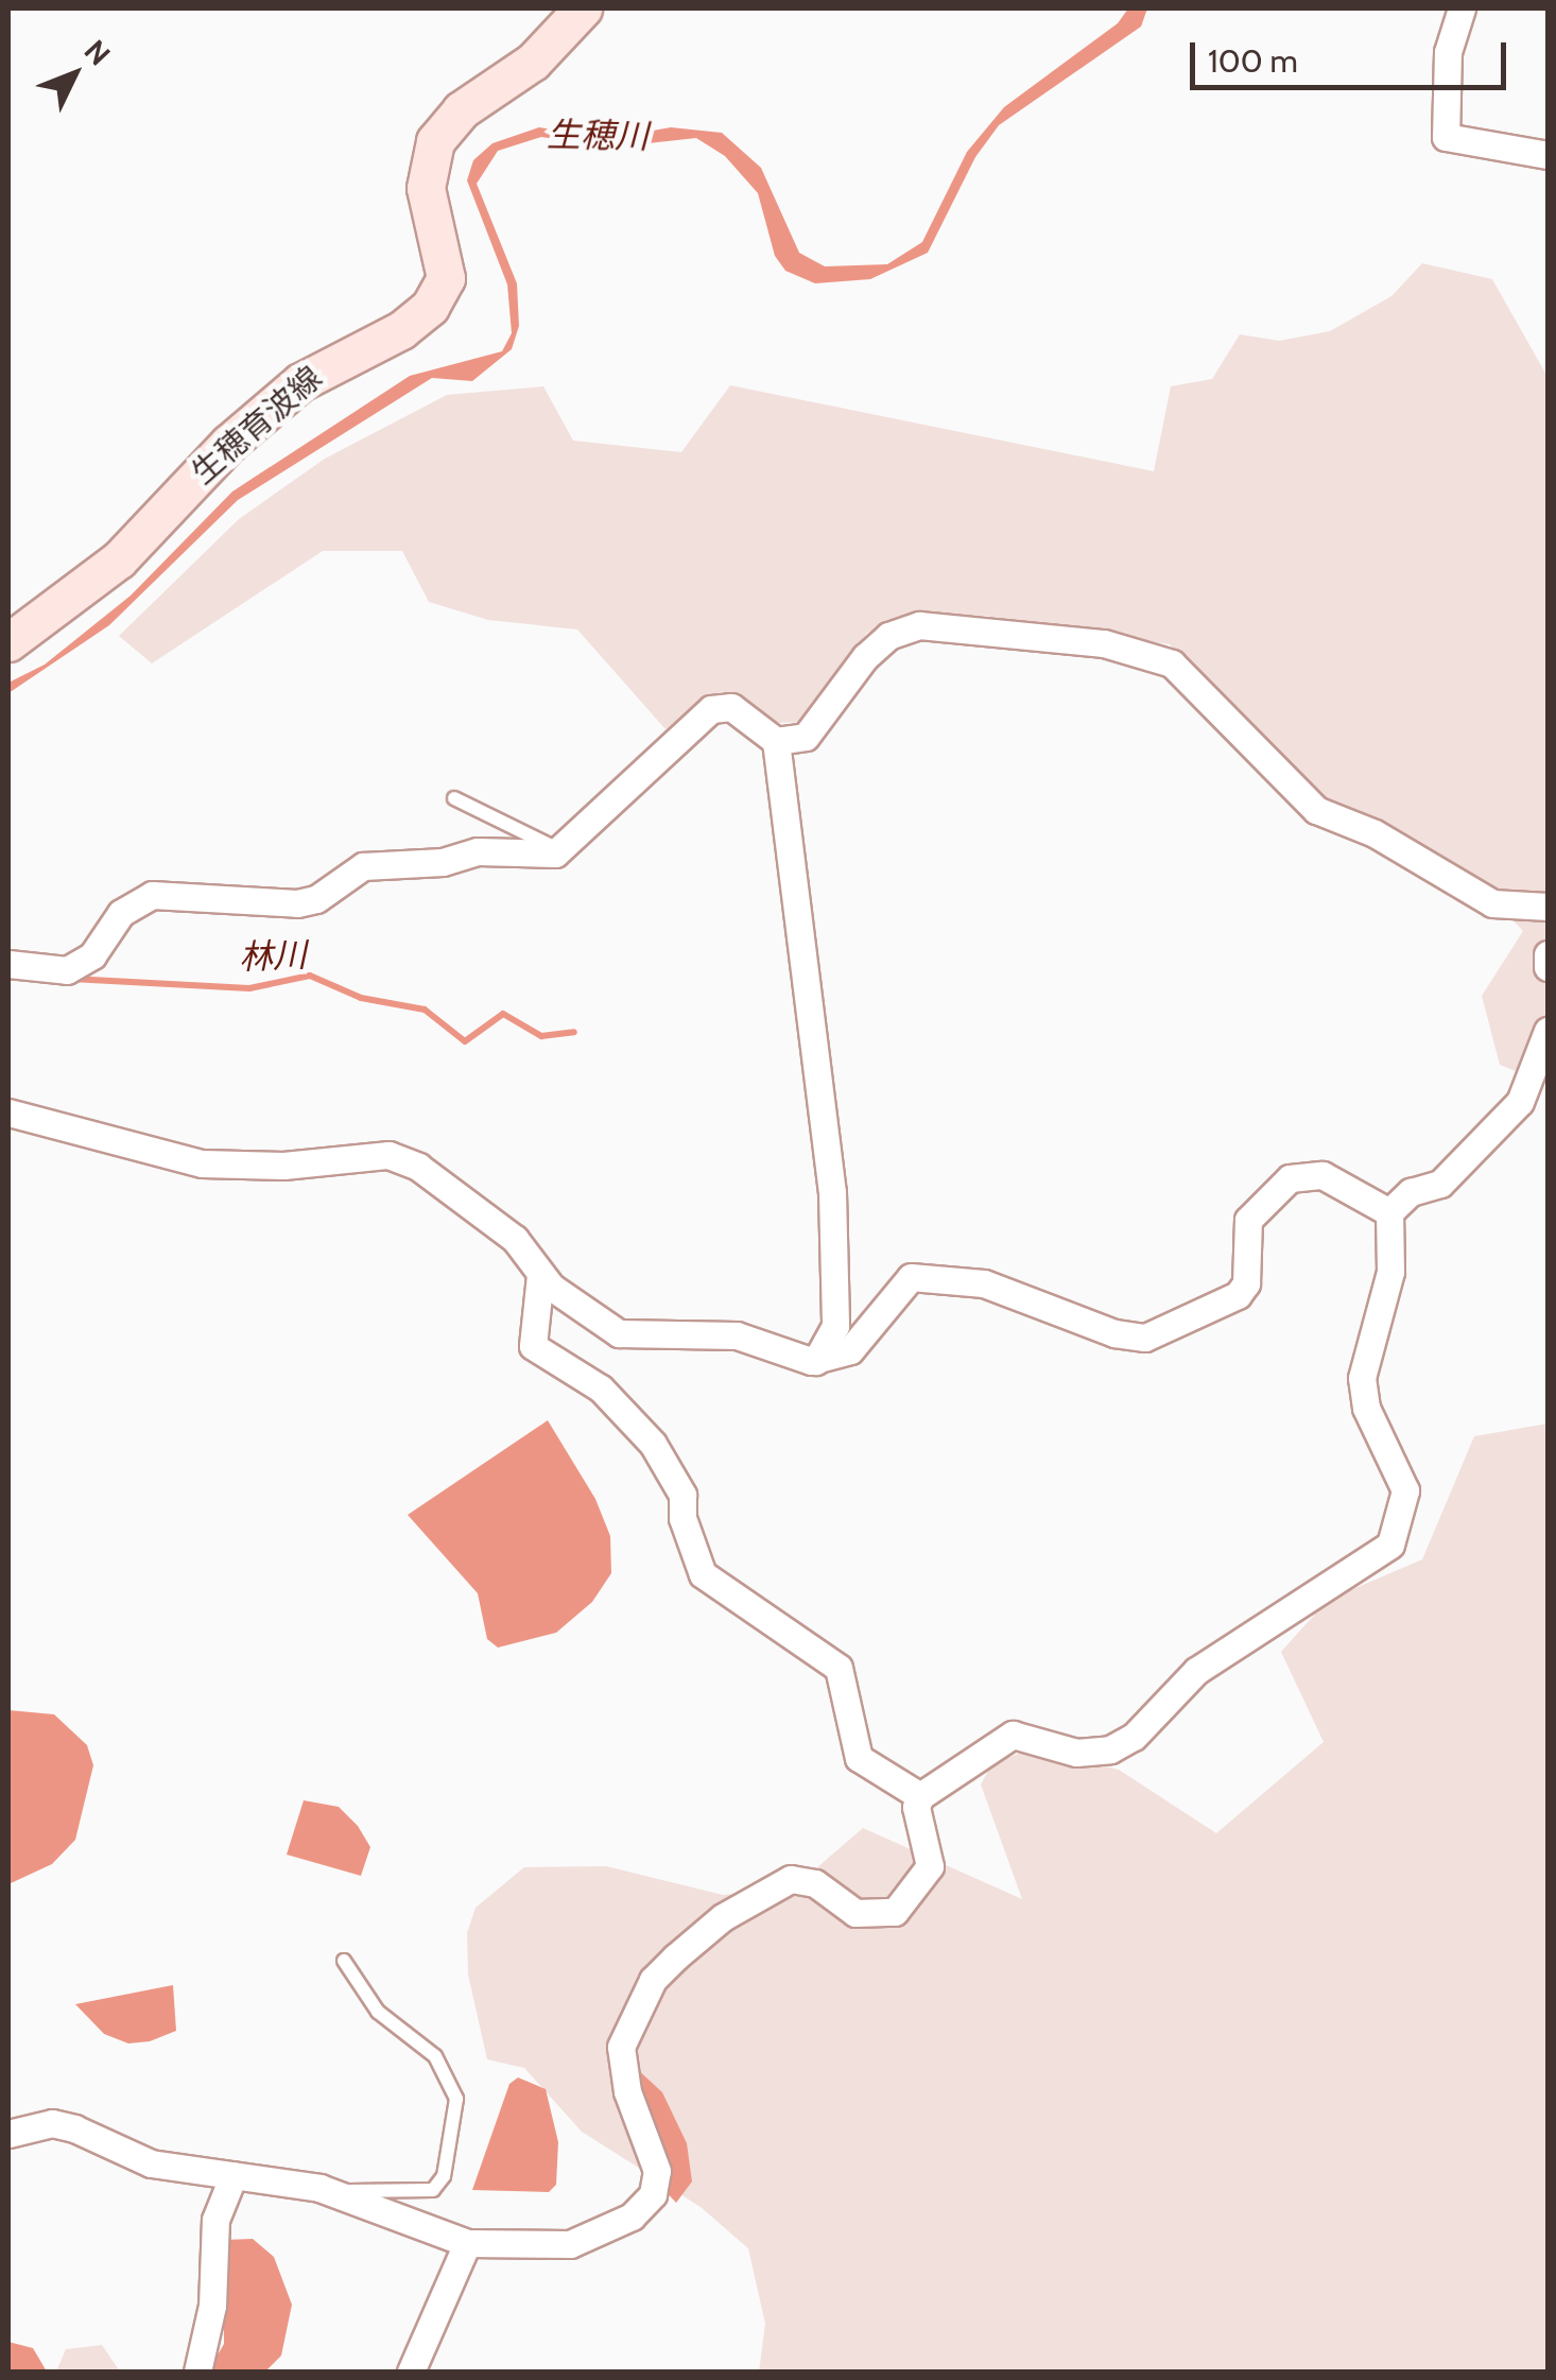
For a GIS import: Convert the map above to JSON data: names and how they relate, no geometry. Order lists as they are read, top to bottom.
{
  "streets": {
    "main road": ["生穂育波線"]
  },
  "water": ["生穂川", "林川"],
  "scale_bar": "100 m",
  "north": "top right"
}
